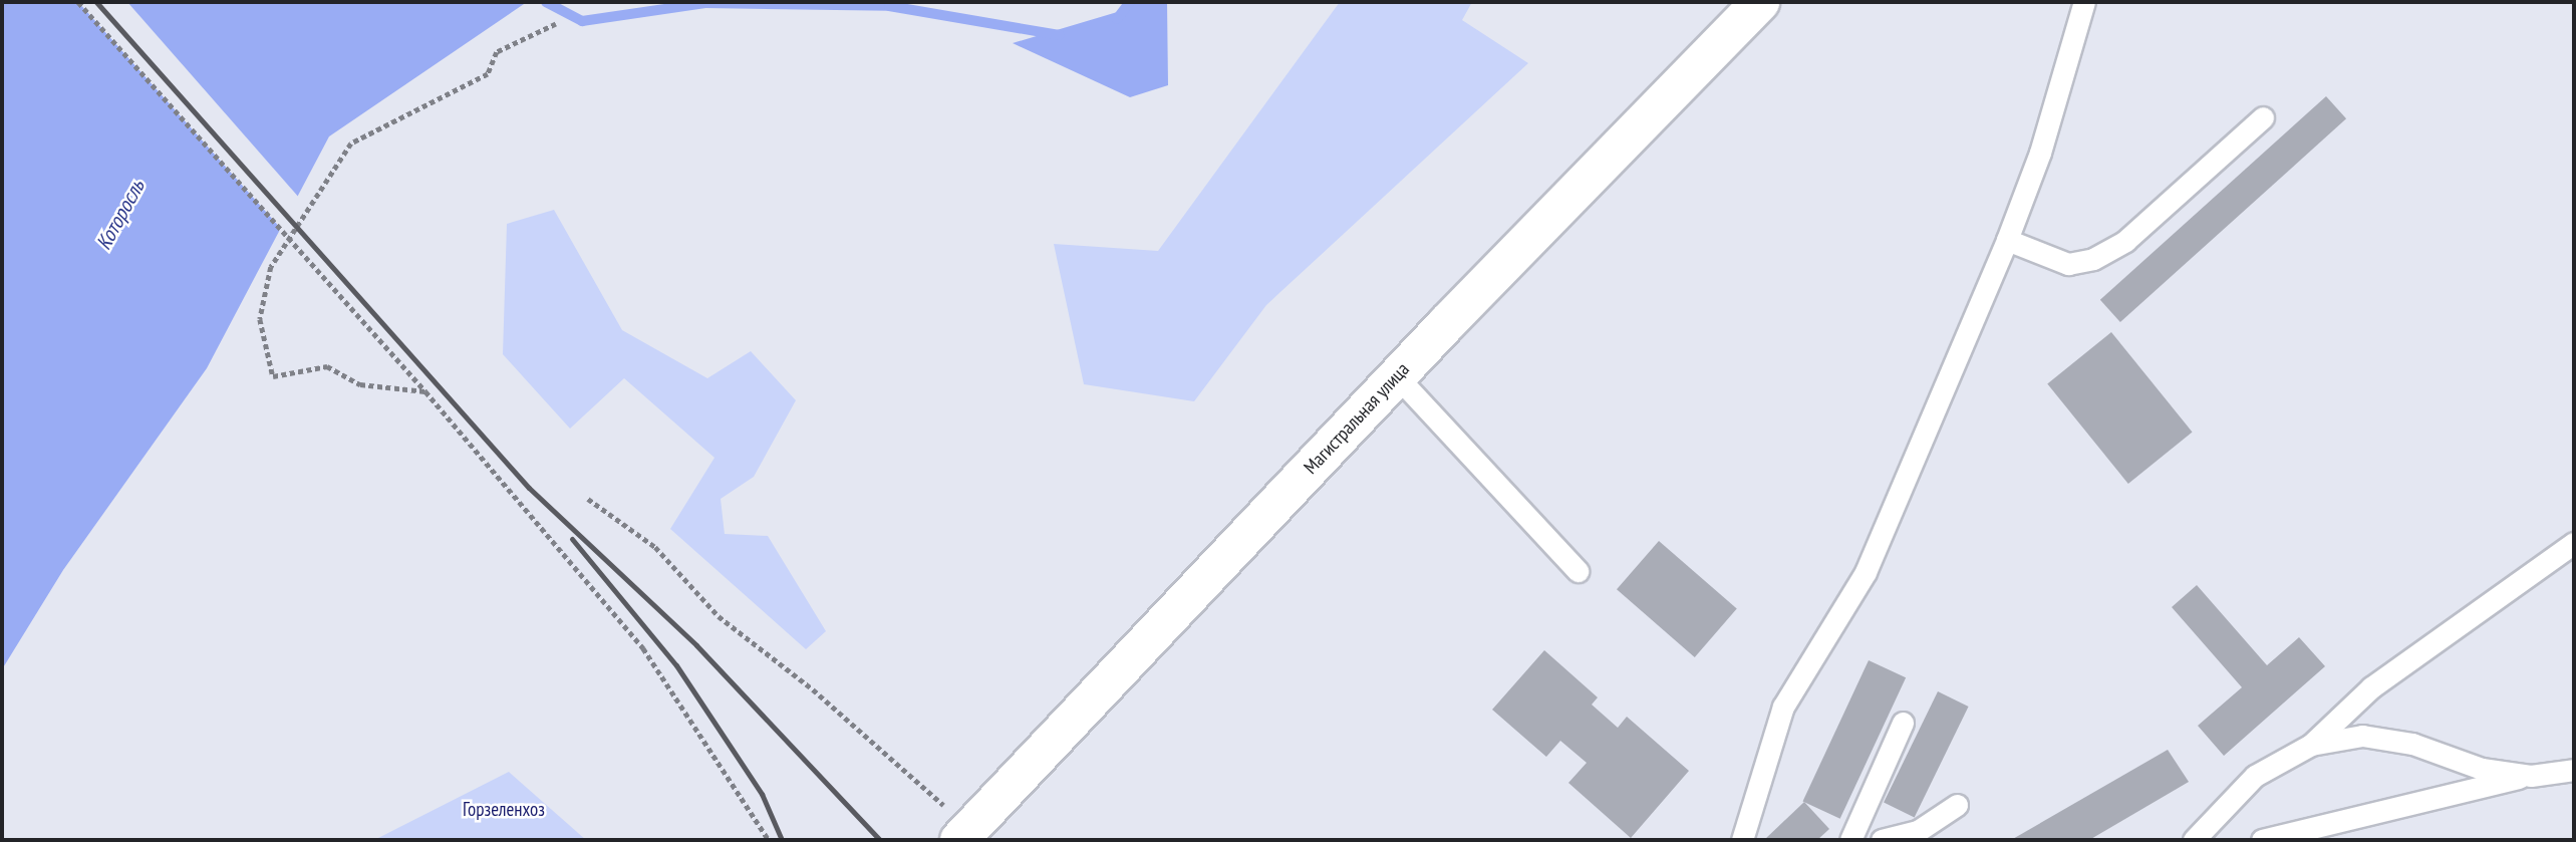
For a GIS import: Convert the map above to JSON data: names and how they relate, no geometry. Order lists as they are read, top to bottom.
{
  "streets": {
    "main road": ["Магистральная улица"]
  },
  "water": ["Которосль"],
  "parks": ["Горзеленхоз"]
}
